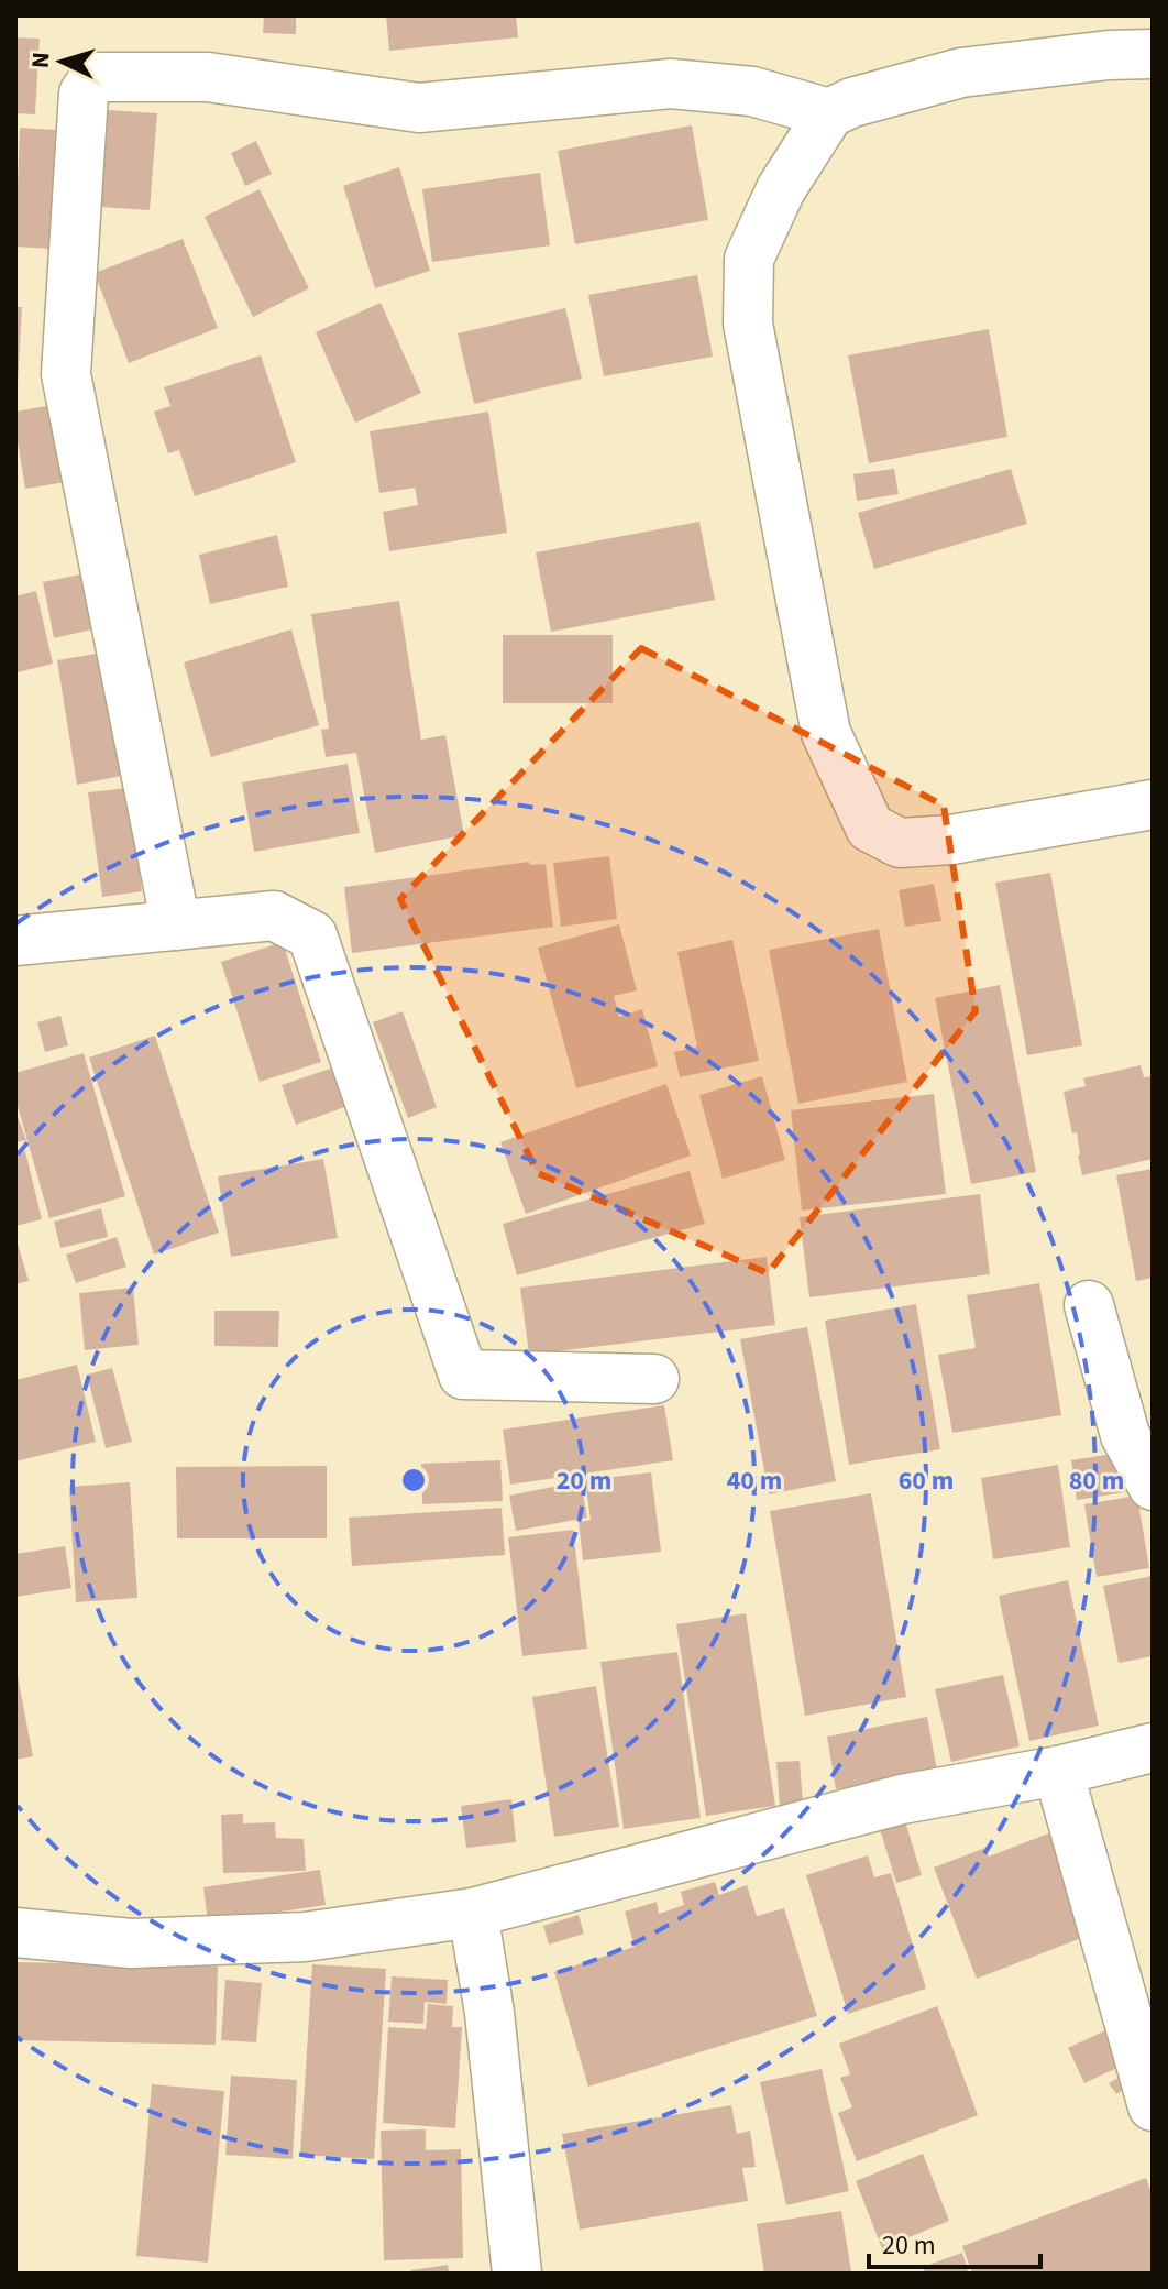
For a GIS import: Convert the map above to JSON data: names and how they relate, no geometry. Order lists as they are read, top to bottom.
{
  "scale_bar": "20 m",
  "north": "left",
  "rings": [
    "20 m",
    "40 m",
    "60 m",
    "80 m"
  ]
}
